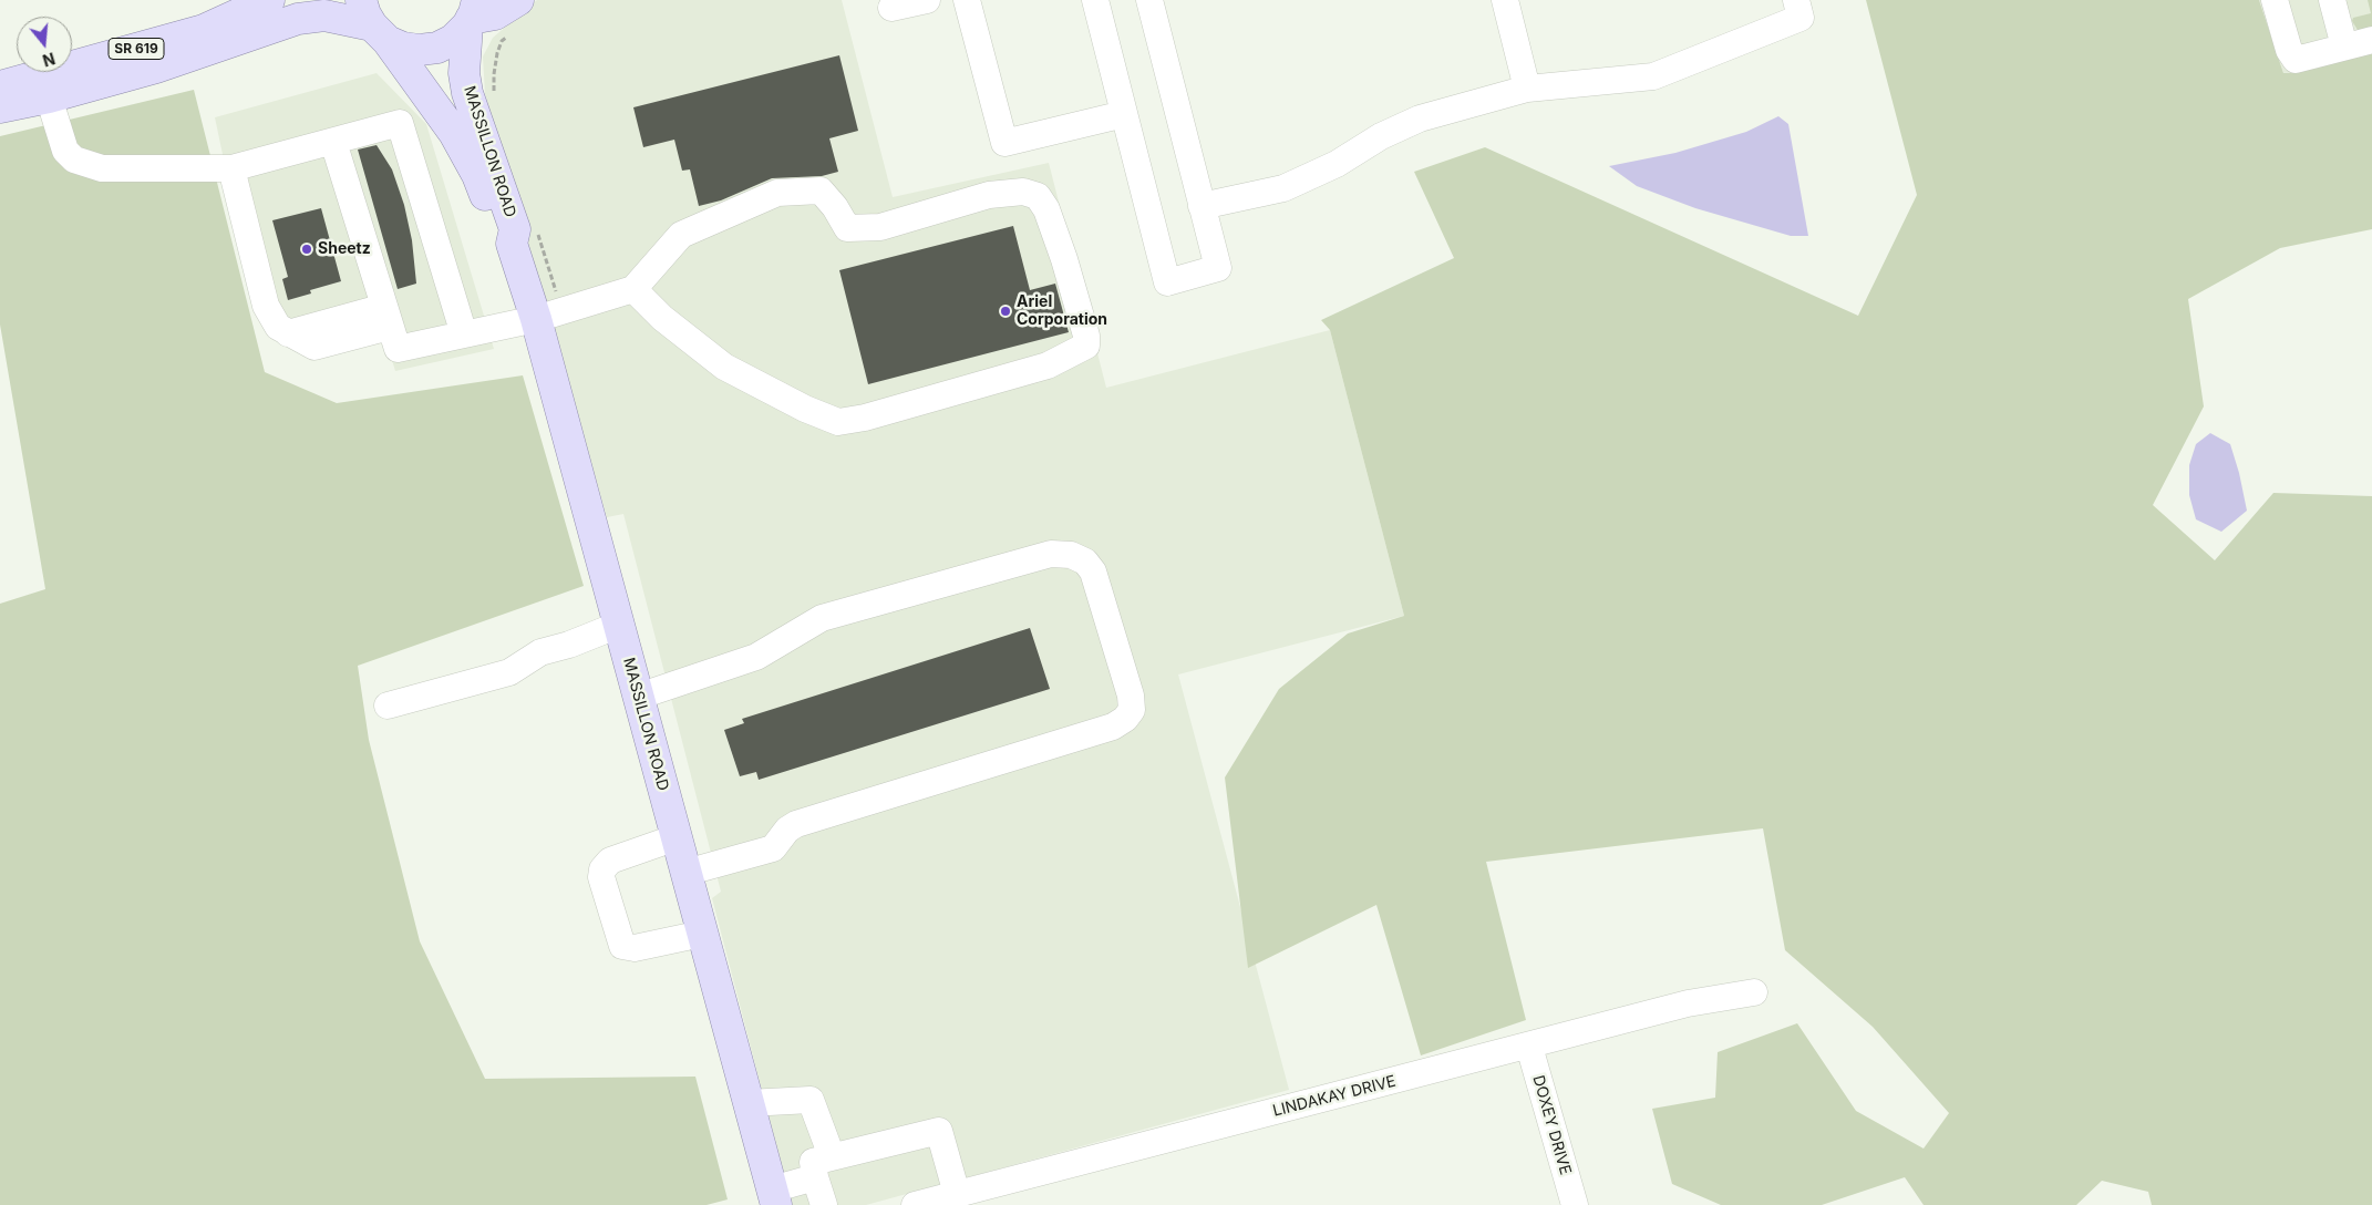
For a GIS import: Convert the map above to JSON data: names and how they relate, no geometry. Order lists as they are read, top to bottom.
{
  "streets": {
    "main road": ["SR 619", "MASSILLON ROAD"],
    "street": ["LINDAKAY DRIVE", "DOXEY DRIVE"]
  },
  "crossings": [
    ["SR 619", "MASSILLON ROAD"],
    ["LINDAKAY DRIVE", "DOXEY DRIVE"]
  ],
  "places": ["Sheetz", "Ariel Corporation"],
  "north": "bottom"
}
